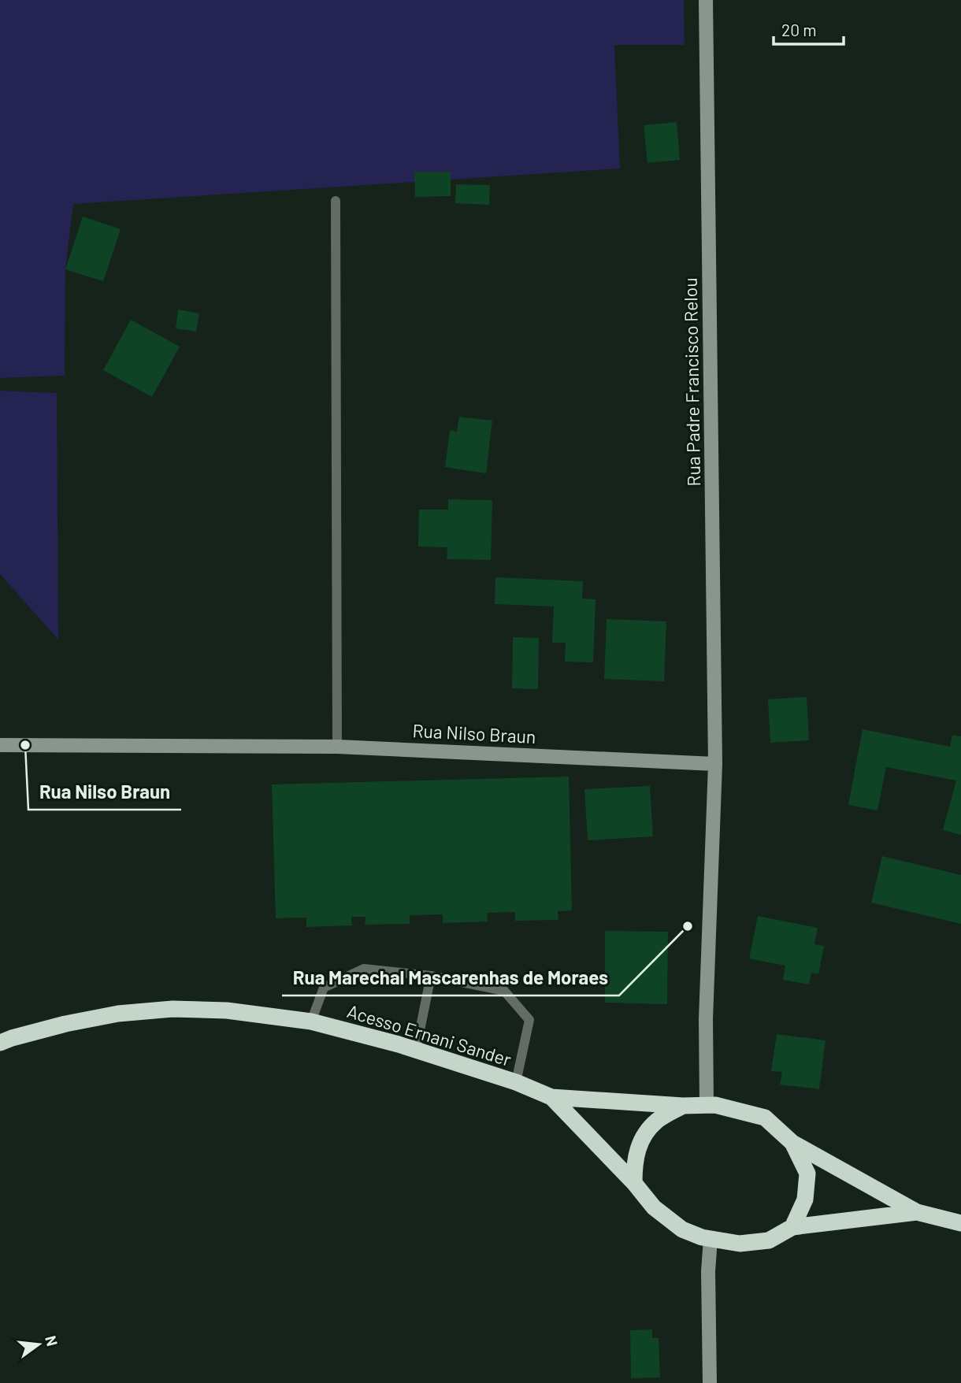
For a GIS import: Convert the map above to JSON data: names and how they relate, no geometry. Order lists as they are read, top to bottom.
{
  "streets": {
    "highway": ["Acesso Ernani Sander"],
    "street": ["Rua Padre Francisco Relou", "Rua Nilso Braun"]
  },
  "crossings": [
    ["Rua Padre Francisco Relou", "Rua Nilso Braun"],
    ["Rua Padre Francisco Relou", "Acesso Ernani Sander"]
  ],
  "places": ["Rua Nilso Braun", "Rua Marechal Mascarenhas de Moraes"],
  "scale_bar": "20 m",
  "north": "right"
}
